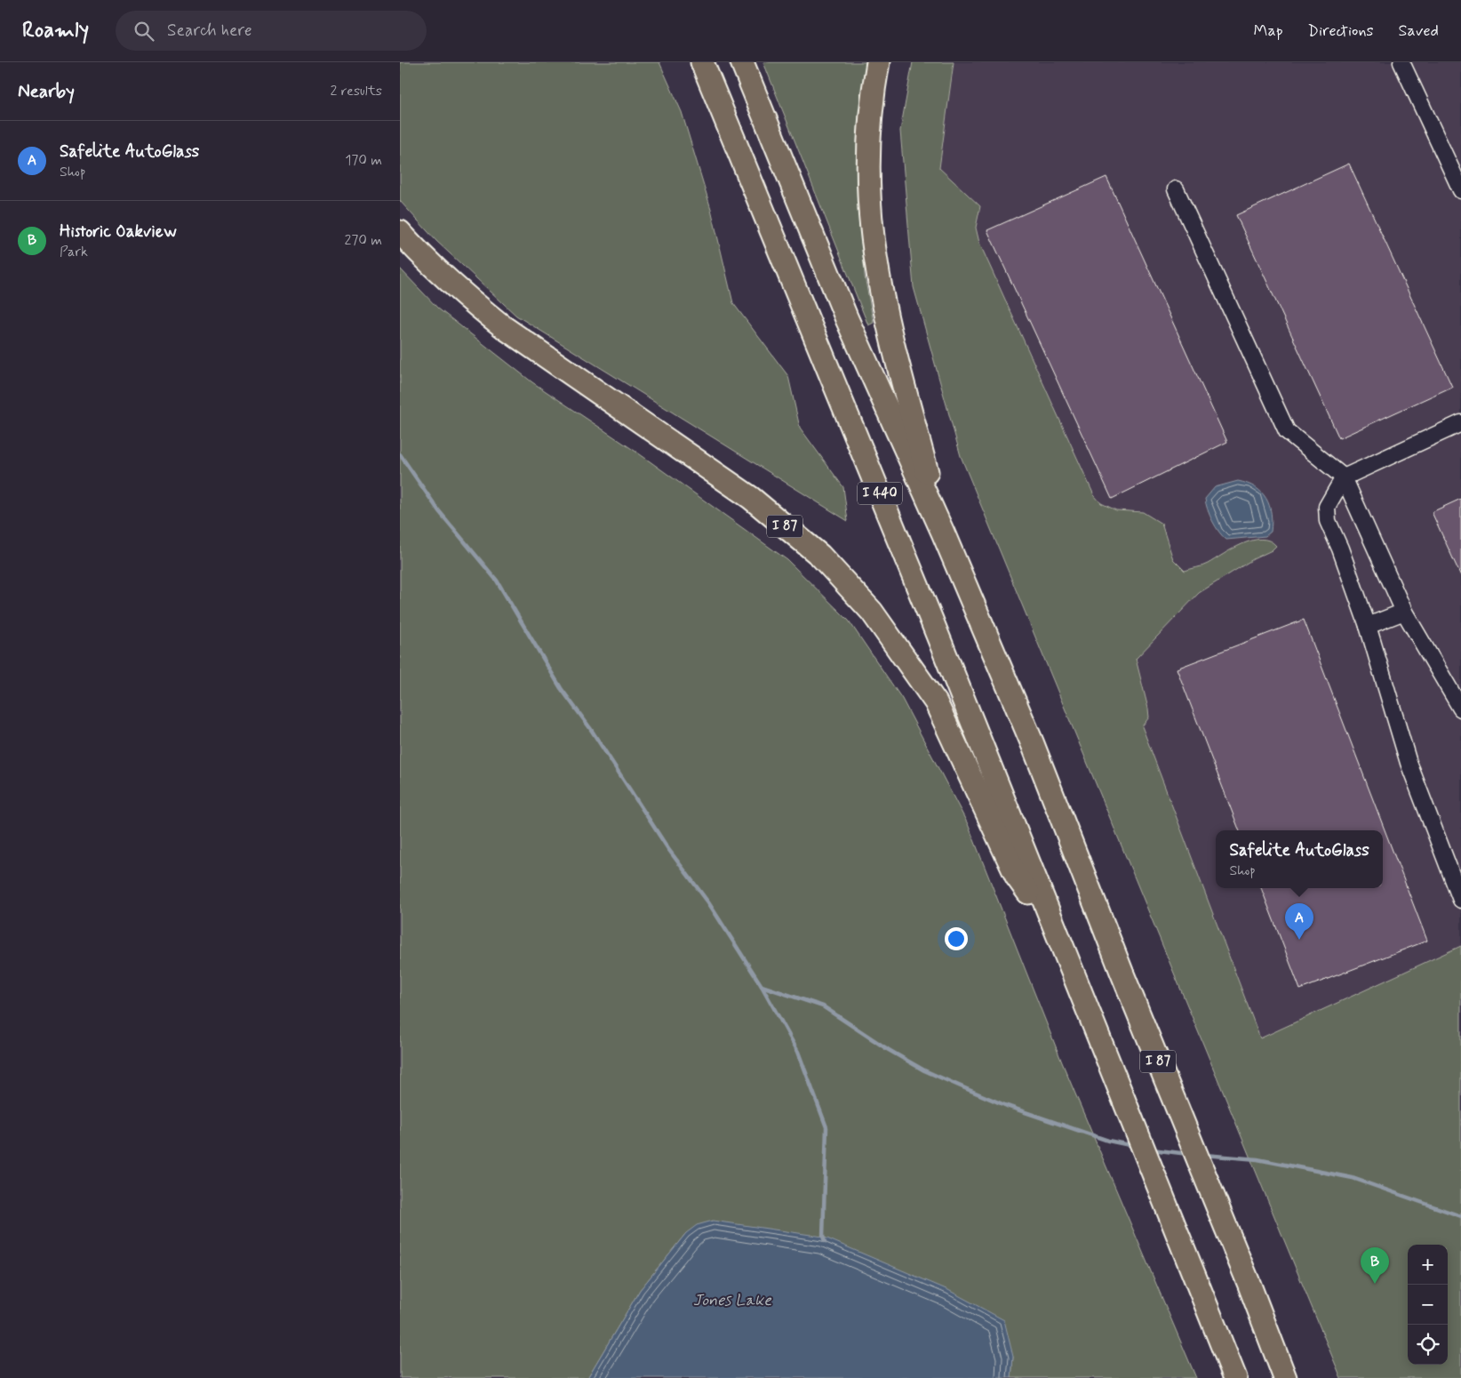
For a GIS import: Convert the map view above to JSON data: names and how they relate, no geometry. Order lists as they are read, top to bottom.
{
  "streets": {
    "highway": ["I 440", "I 87"]
  },
  "crossings": [
    ["I 440", "I 87"]
  ],
  "water": ["Jones Lake"],
  "page": {
    "header": "Roamly",
    "search": "Search here",
    "nav": ["Map", "Directions", "Saved"],
    "heading": ["Nearby", "2 results"],
    "list": [
      {
        "mark": "A",
        "name": "Safelite AutoGlass",
        "note": "Shop",
        "value": "170 m"
      },
      {
        "mark": "B",
        "name": "Historic Oakview",
        "note": "Park",
        "value": "270 m"
      }
    ],
    "popup": ["Safelite AutoGlass", "Shop"],
    "pins": ["A", "B"],
    "map_buttons": ["+", "−"]
  }
}
